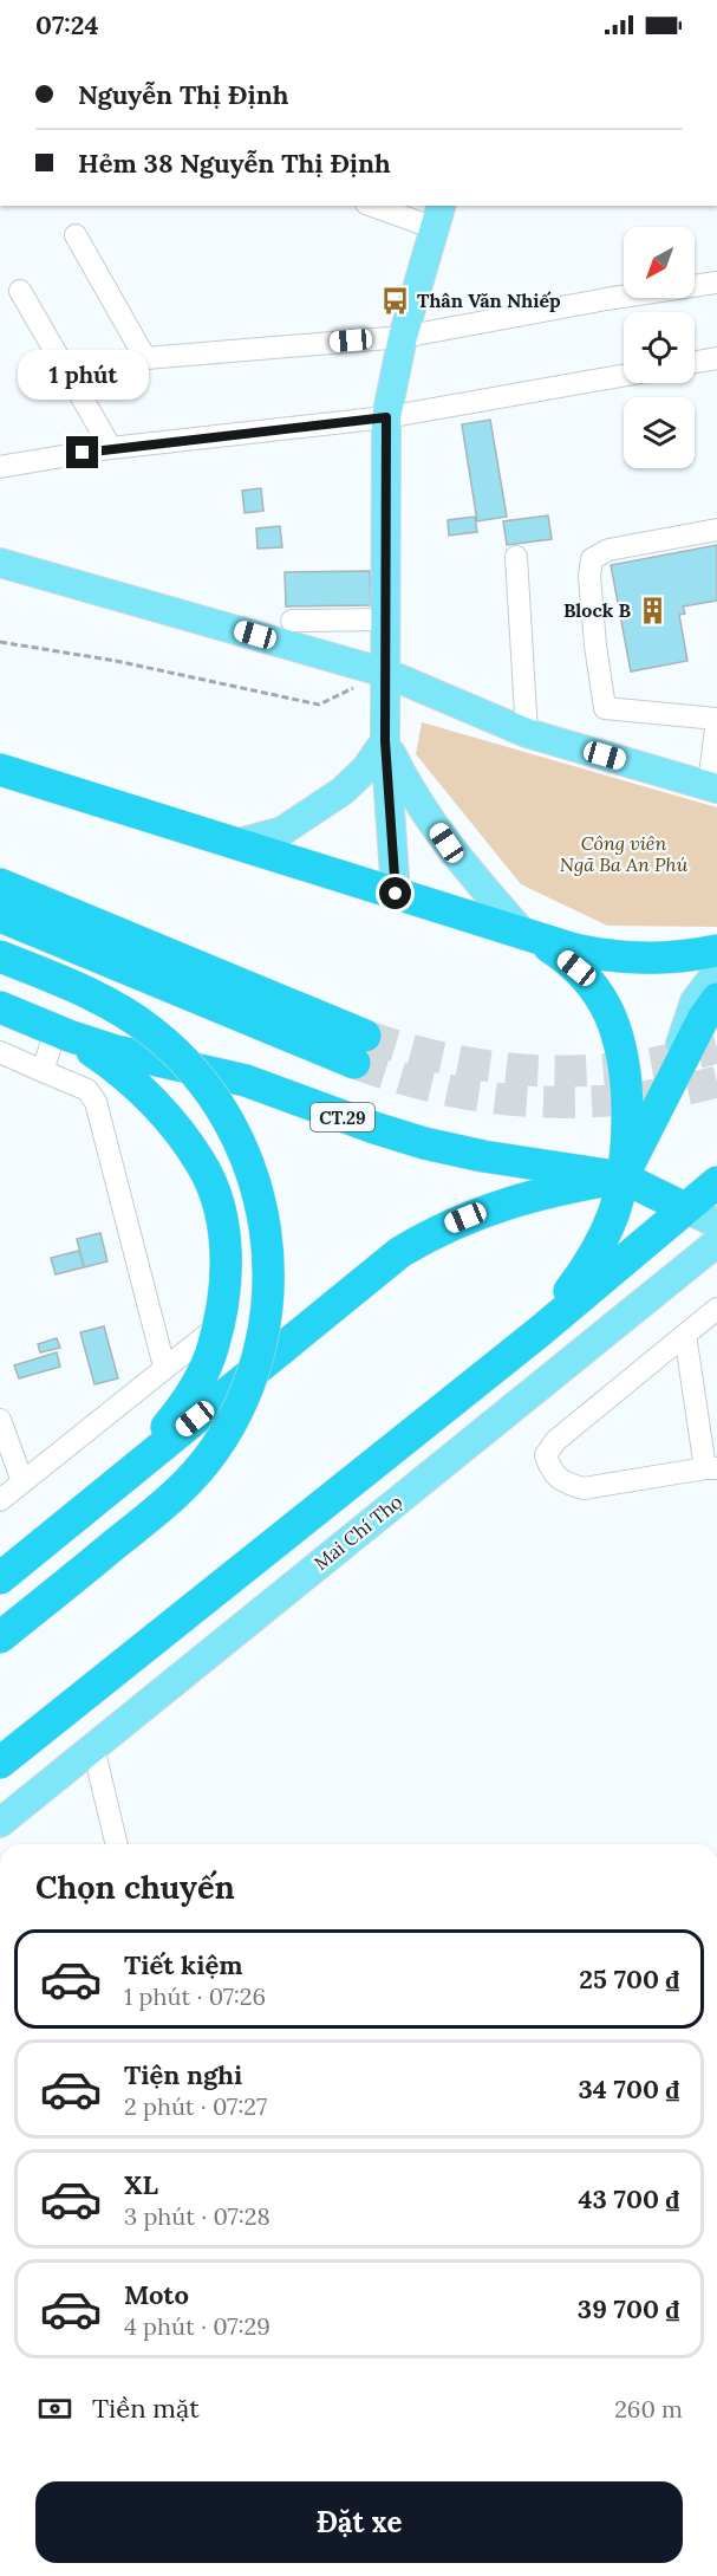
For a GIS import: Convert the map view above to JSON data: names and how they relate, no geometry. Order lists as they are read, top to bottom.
{
  "streets": {
    "highway": ["CT.29"],
    "main road": ["Mai Chí Thọ"]
  },
  "parks": ["Công viên Ngã Ba An Phú"],
  "places": {
    "bus stop": ["Thân Văn Nhiếp"],
    "building": ["Block B"]
  },
  "north": "bottom left",
  "page": {
    "status": "07:24",
    "banner": ["Nguyễn Thị Định", "Hẻm 38 Nguyễn Thị Định"],
    "bubble": "1 phút",
    "heading": "Chọn chuyến",
    "list": [
      {
        "name": "Tiết kiệm",
        "note": "1 phút · 07:26",
        "value": "25 700 ₫"
      },
      {
        "name": "Tiện nghi",
        "note": "2 phút · 07:27",
        "value": "34 700 ₫"
      },
      {
        "name": "XL",
        "note": "3 phút · 07:28",
        "value": "43 700 ₫"
      },
      {
        "name": "Moto",
        "note": "4 phút · 07:29",
        "value": "39 700 ₫"
      }
    ],
    "pay": ["Tiền mặt", "260 m"],
    "buttons": "Đặt xe"
  }
}
